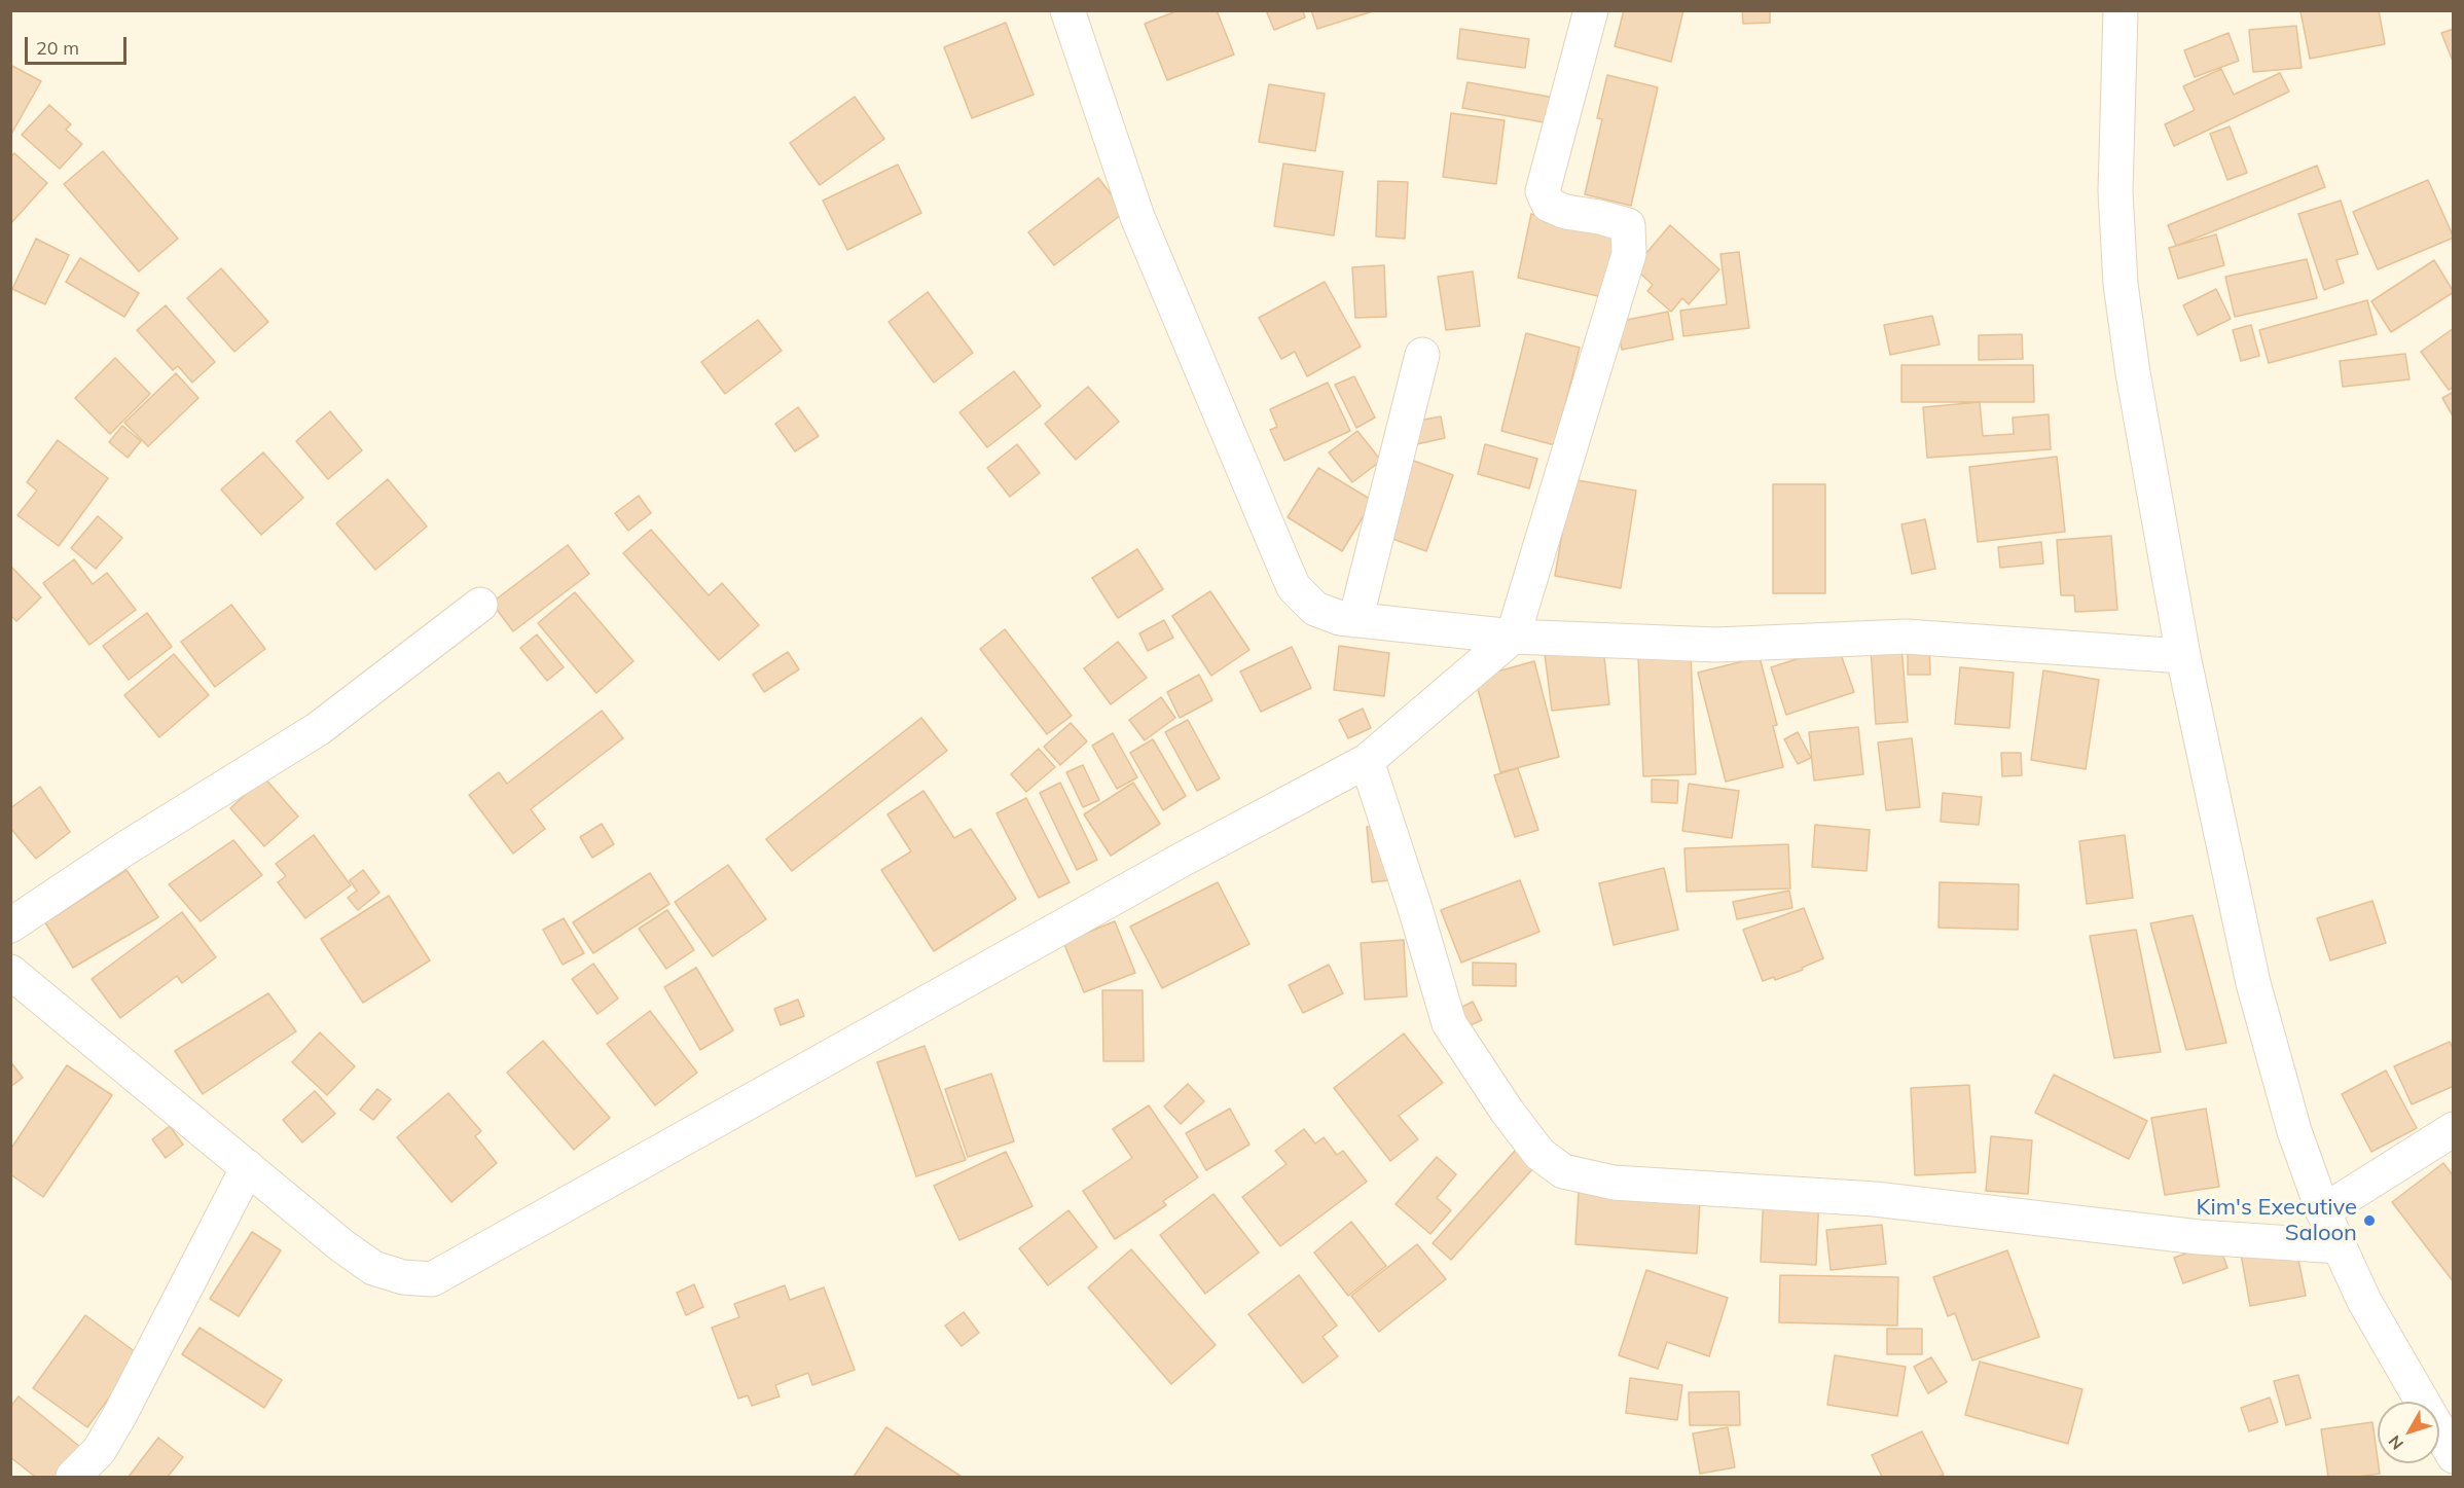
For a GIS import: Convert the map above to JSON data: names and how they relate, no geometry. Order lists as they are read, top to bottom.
{
  "places": ["Kim's Executive Saloon"],
  "scale_bar": "20 m",
  "north": "bottom left"
}
